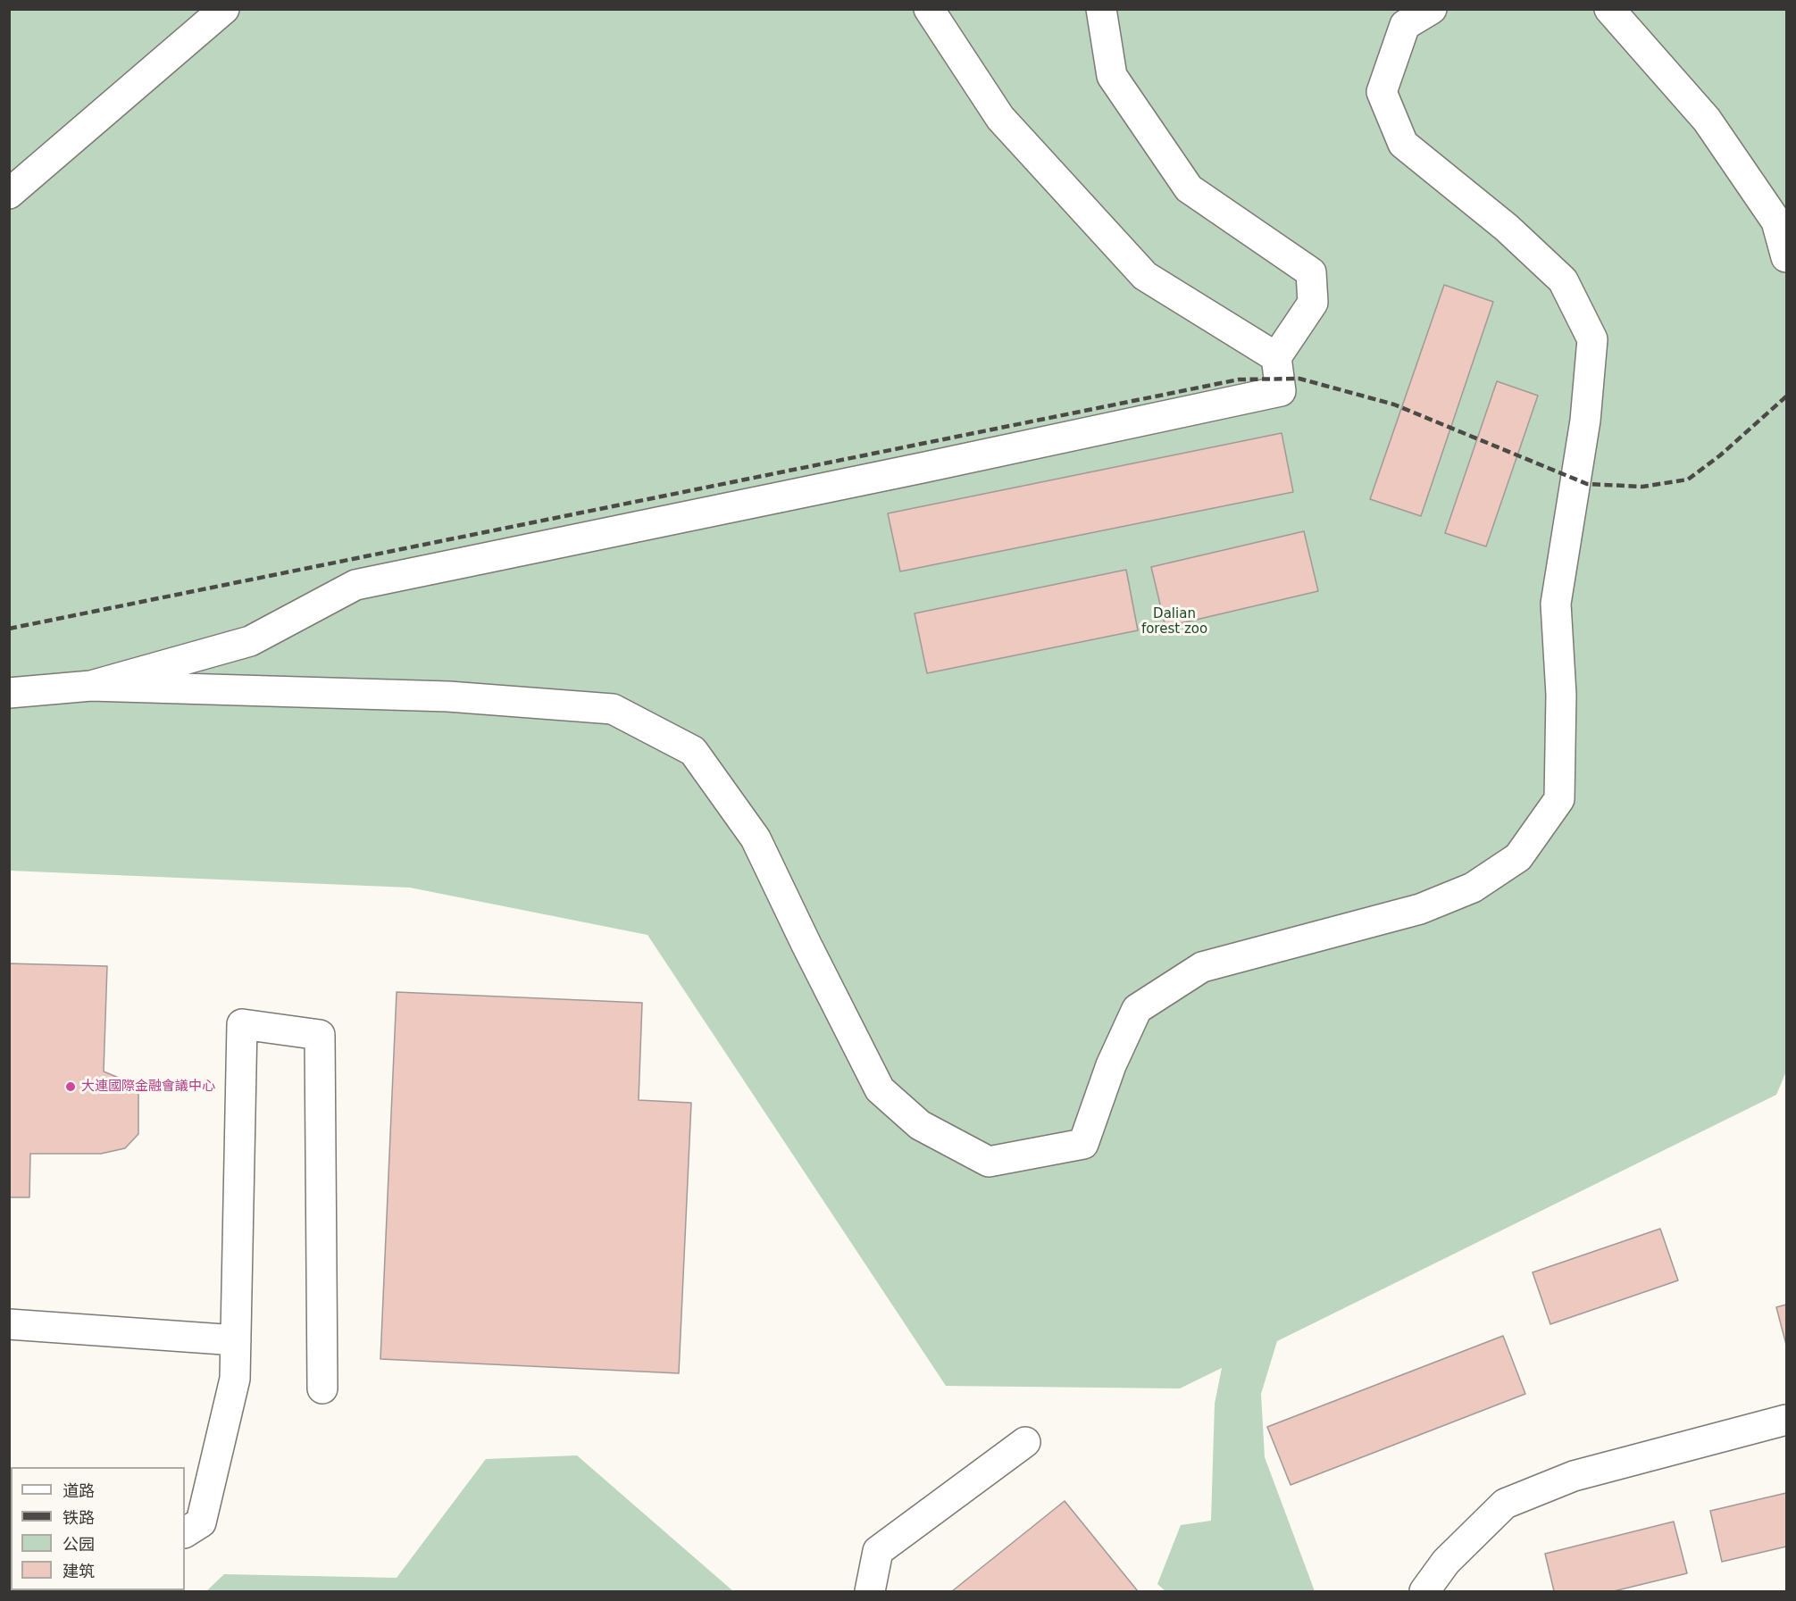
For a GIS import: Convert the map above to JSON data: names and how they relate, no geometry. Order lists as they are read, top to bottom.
{
  "parks": ["Dalian forest zoo"],
  "places": ["大連國際金融會議中心"],
  "legend": [
    "道路",
    "铁路",
    "公园",
    "建筑"
  ]
}
